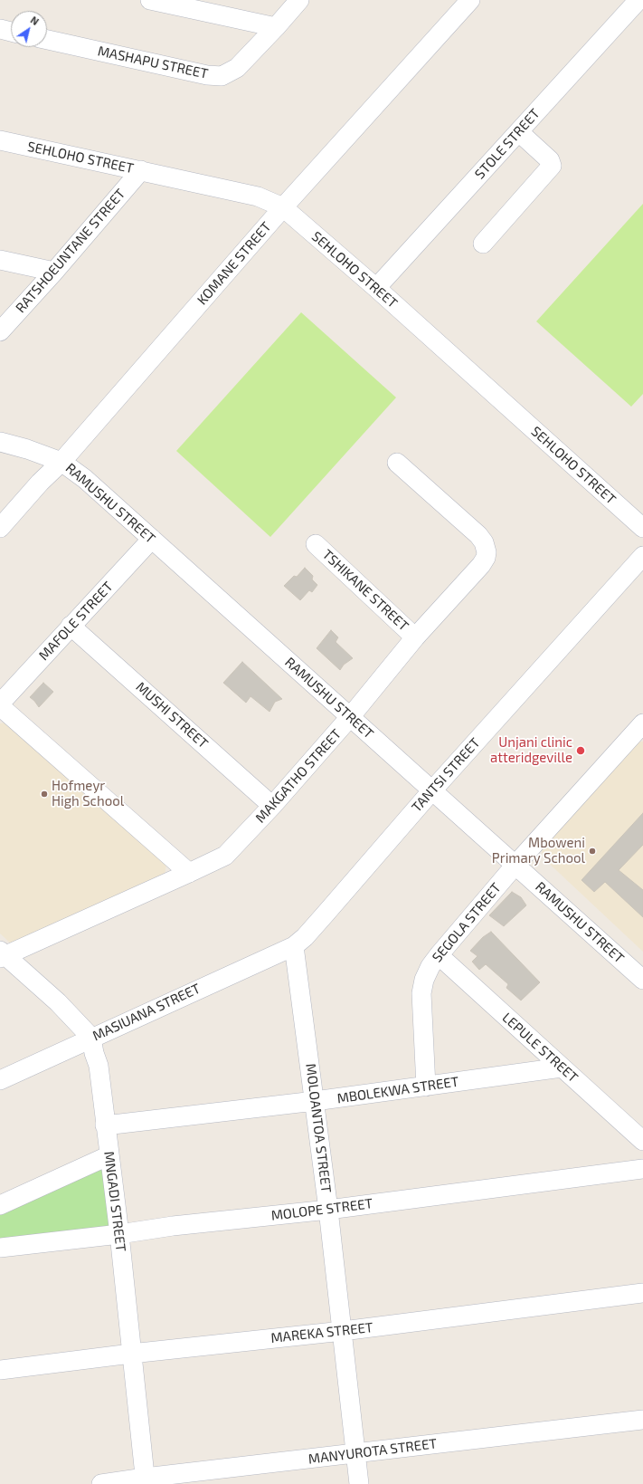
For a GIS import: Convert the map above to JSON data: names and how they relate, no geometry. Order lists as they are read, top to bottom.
{
  "streets": {
    "street": [
      "MASHAPU STREET",
      "STOLE STREET",
      "SEHLOHO STREET",
      "RATSHOEUNTANE STREET",
      "KOMANE STREET",
      "RAMUSHU STREET",
      "TSHIKANE STREET",
      "MAFOLE STREET",
      "MUSHI STREET",
      "TANTSI STREET",
      "MAKGATHO STREET",
      "SEGOLA STREET",
      "MASIUANA STREET",
      "LEPULE STREET",
      "MBOLEKWA STREET",
      "MOLOANTOA STREET",
      "MNGADI STREET",
      "MOLOPE STREET",
      "MAREKA STREET",
      "MANYUROTA STREET"
    ]
  },
  "crossings": [
    ["STOLE STREET", "SEHLOHO STREET"],
    ["SEHLOHO STREET", "RATSHOEUNTANE STREET"],
    ["SEHLOHO STREET", "KOMANE STREET"],
    ["KOMANE STREET", "RAMUSHU STREET"],
    ["RAMUSHU STREET", "MAFOLE STREET"],
    ["RAMUSHU STREET", "TANTSI STREET"],
    ["RAMUSHU STREET", "MAKGATHO STREET"],
    ["RAMUSHU STREET", "SEGOLA STREET"],
    ["TSHIKANE STREET", "MAKGATHO STREET"],
    ["MAFOLE STREET", "MUSHI STREET"],
    ["MUSHI STREET", "MAKGATHO STREET"],
    ["TANTSI STREET", "MASIUANA STREET"],
    ["TANTSI STREET", "MOLOANTOA STREET"],
    ["MAKGATHO STREET", "MNGADI STREET"],
    ["SEGOLA STREET", "LEPULE STREET"],
    ["SEGOLA STREET", "MBOLEKWA STREET"],
    ["MASIUANA STREET", "MOLOANTOA STREET"],
    ["MASIUANA STREET", "MNGADI STREET"],
    ["LEPULE STREET", "MBOLEKWA STREET"],
    ["MBOLEKWA STREET", "MOLOANTOA STREET"],
    ["MBOLEKWA STREET", "MNGADI STREET"],
    ["MOLOANTOA STREET", "MOLOPE STREET"],
    ["MOLOANTOA STREET", "MAREKA STREET"],
    ["MOLOANTOA STREET", "MANYUROTA STREET"],
    ["MNGADI STREET", "MOLOPE STREET"],
    ["MNGADI STREET", "MAREKA STREET"],
    ["MNGADI STREET", "MANYUROTA STREET"]
  ],
  "places": ["Unjani clinic atteridgeville", "Hofmeyr High School", "Mboweni Primary School"],
  "north": "top right"
}
